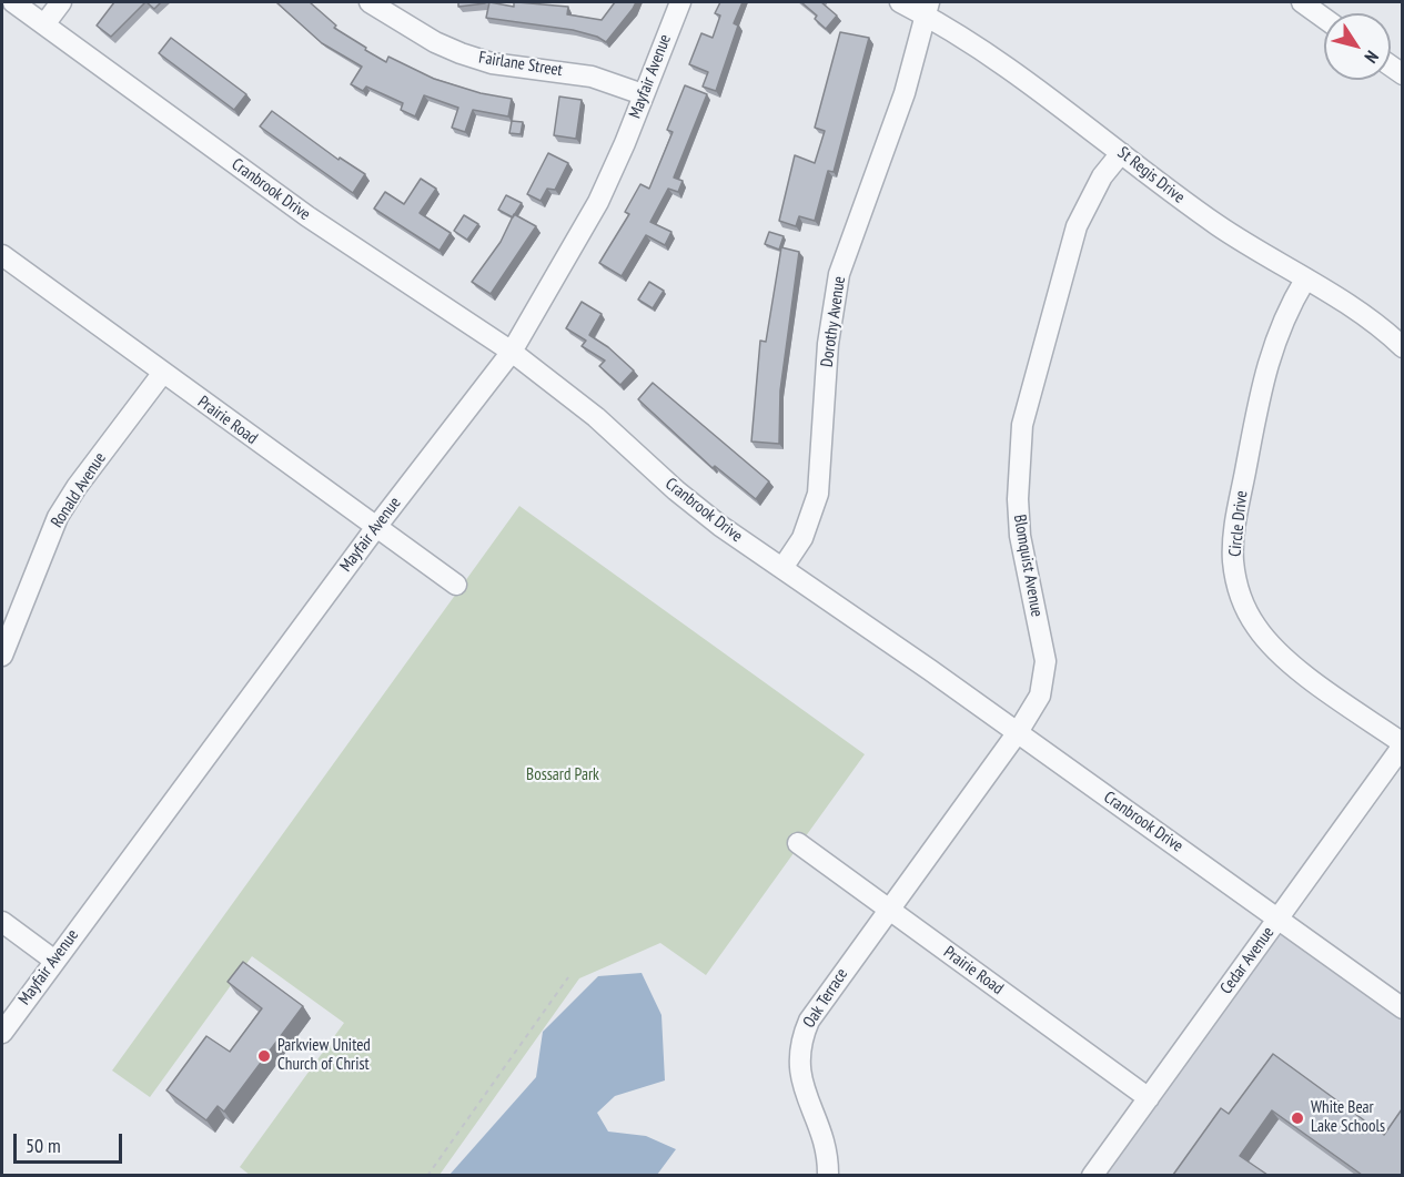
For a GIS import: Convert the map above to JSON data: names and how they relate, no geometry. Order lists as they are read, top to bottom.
{
  "streets": {
    "street": [
      "Fairlane Street",
      "Mayfair Avenue",
      "St Regis Drive",
      "Cranbrook Drive",
      "Dorothy Avenue",
      "Prairie Road",
      "Ronald Avenue",
      "Circle Drive",
      "Blomquist Avenue",
      "Cedar Avenue",
      "Oak Terrace"
    ]
  },
  "crossings": [
    ["Fairlane Street", "Mayfair Avenue"],
    ["Mayfair Avenue", "Cranbrook Drive"],
    ["Mayfair Avenue", "Prairie Road"],
    ["St Regis Drive", "Dorothy Avenue"],
    ["St Regis Drive", "Circle Drive"],
    ["St Regis Drive", "Blomquist Avenue"],
    ["Cranbrook Drive", "Dorothy Avenue"],
    ["Cranbrook Drive", "Blomquist Avenue"],
    ["Cranbrook Drive", "Cedar Avenue"],
    ["Prairie Road", "Ronald Avenue"],
    ["Prairie Road", "Blomquist Avenue"],
    ["Prairie Road", "Cedar Avenue"],
    ["Prairie Road", "Oak Terrace"],
    ["Circle Drive", "Cedar Avenue"],
    ["Blomquist Avenue", "Oak Terrace"]
  ],
  "parks": ["Bossard Park"],
  "places": ["Parkview United Church of Christ", "White Bear Lake Schools"],
  "scale_bar": "50 m",
  "north": "bottom right"
}
